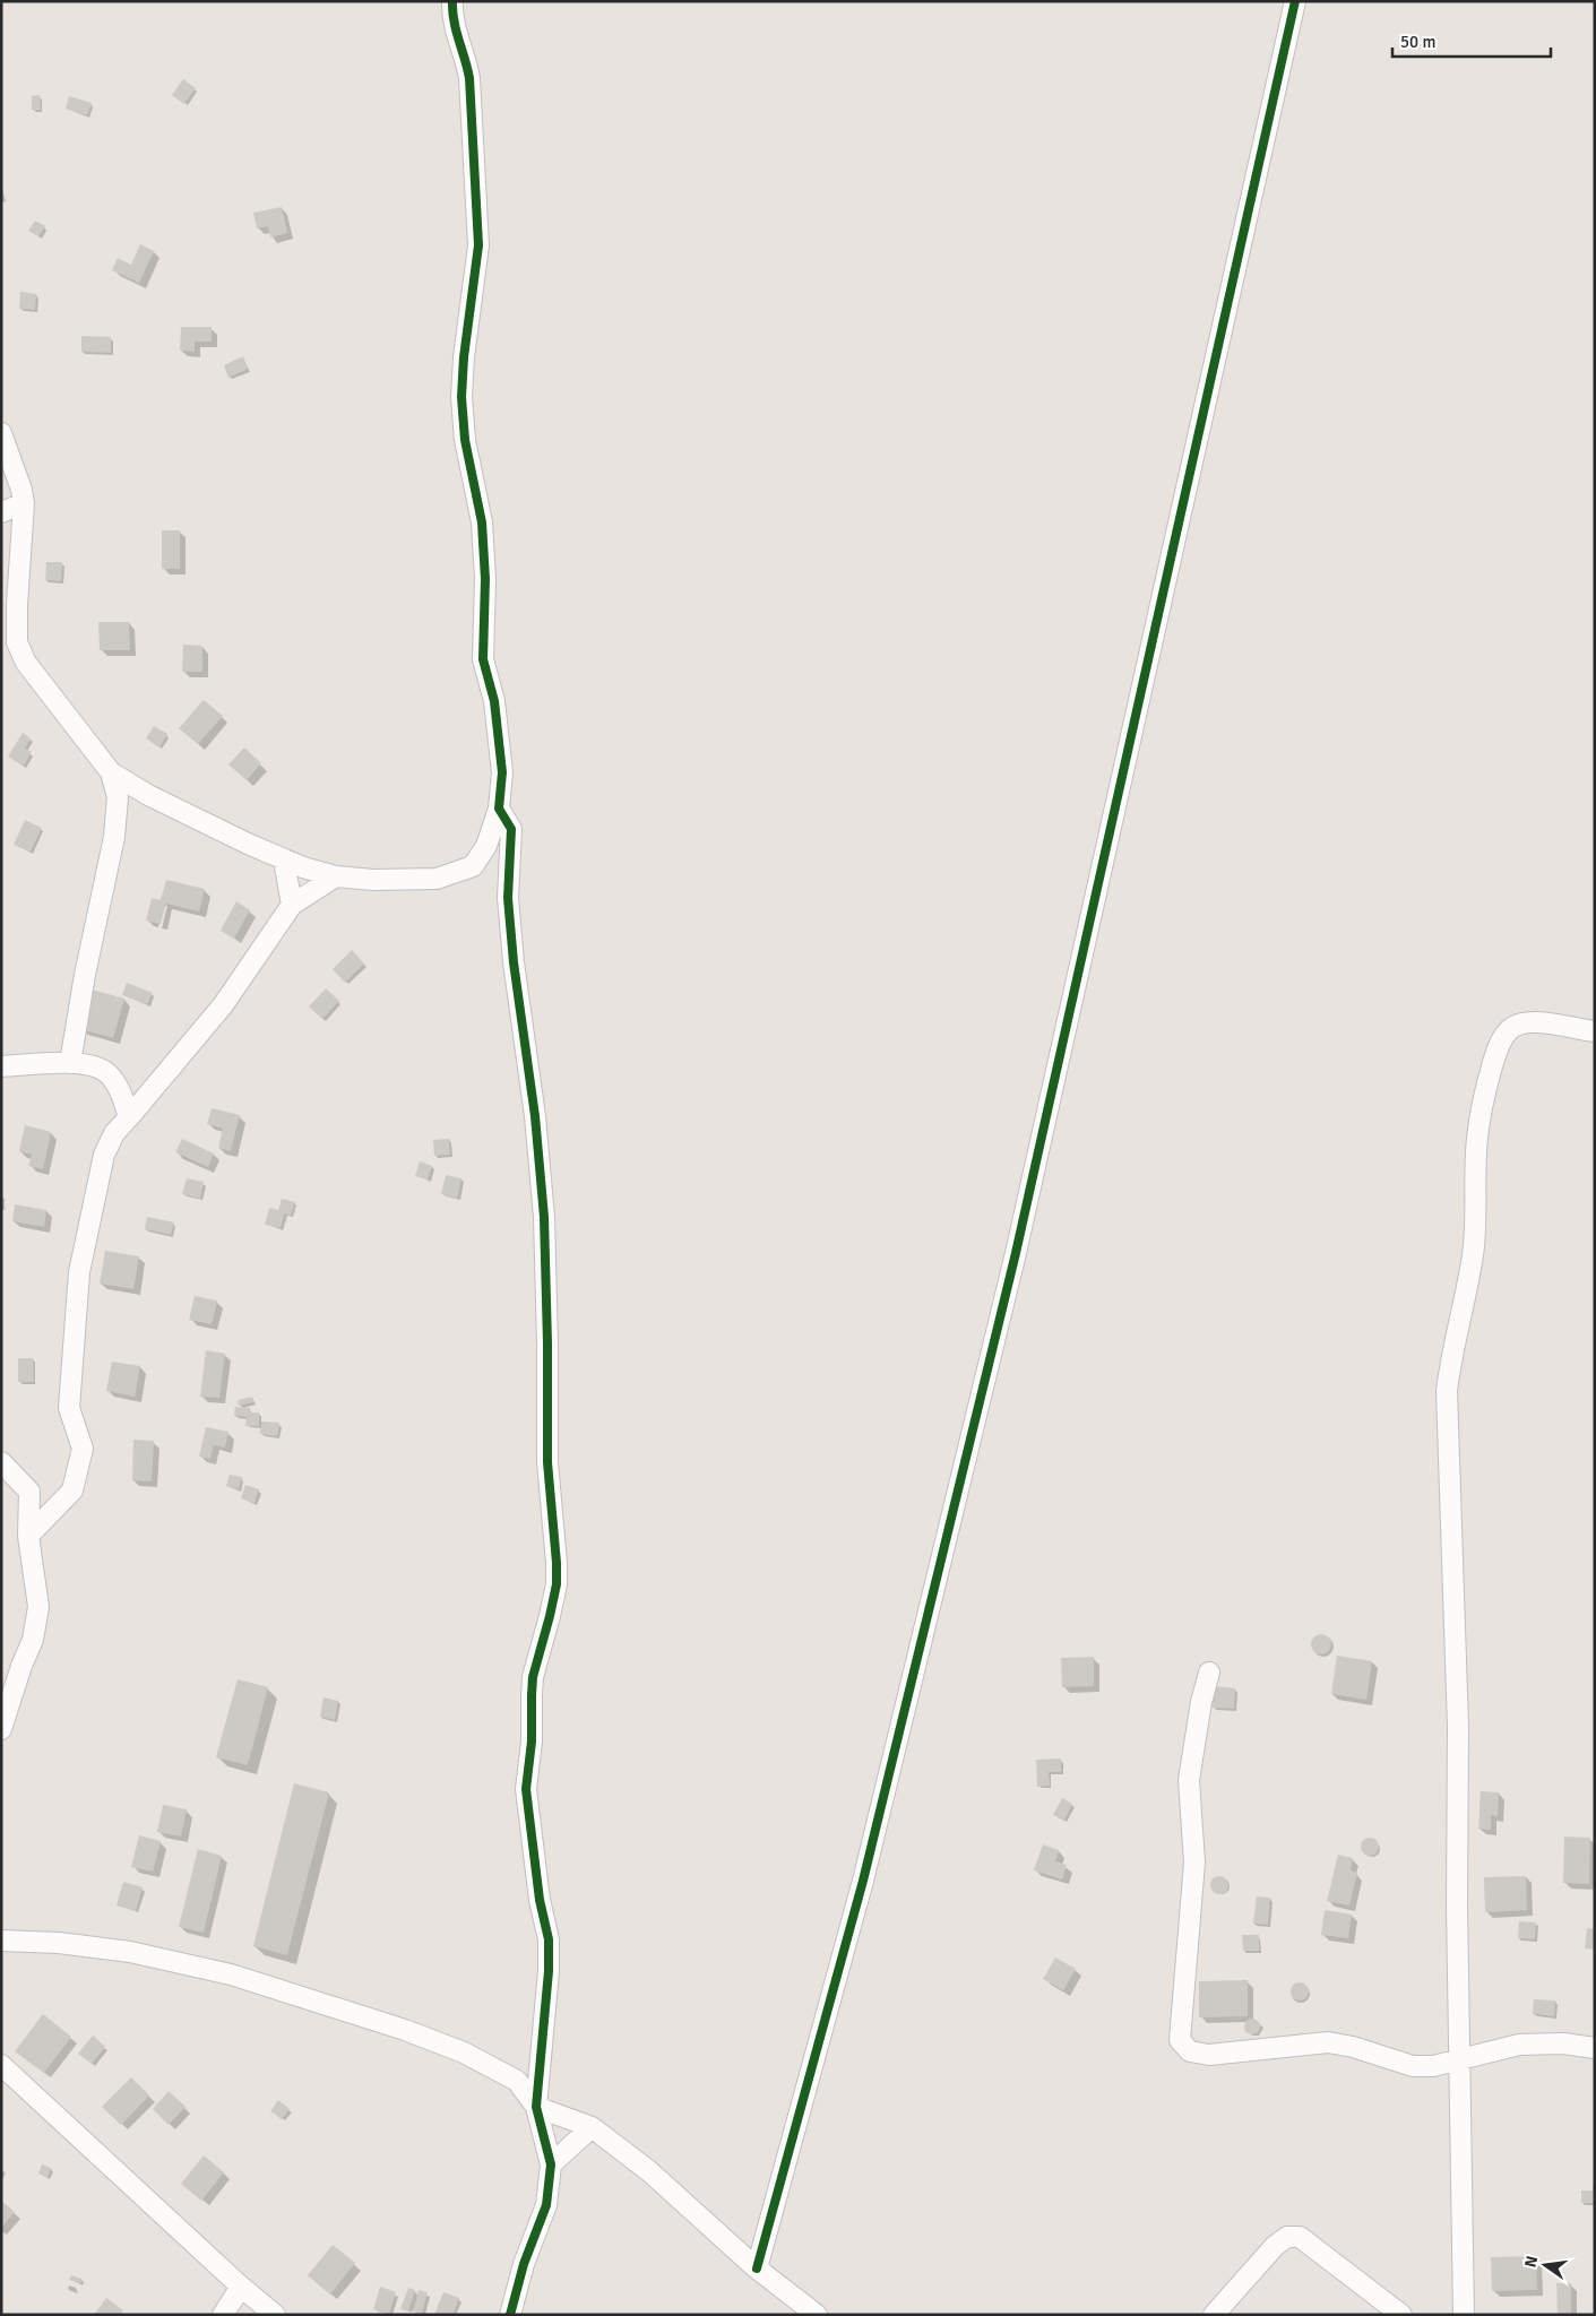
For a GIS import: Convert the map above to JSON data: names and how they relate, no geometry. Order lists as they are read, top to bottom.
{
  "scale_bar": "50 m",
  "north": "left"
}
